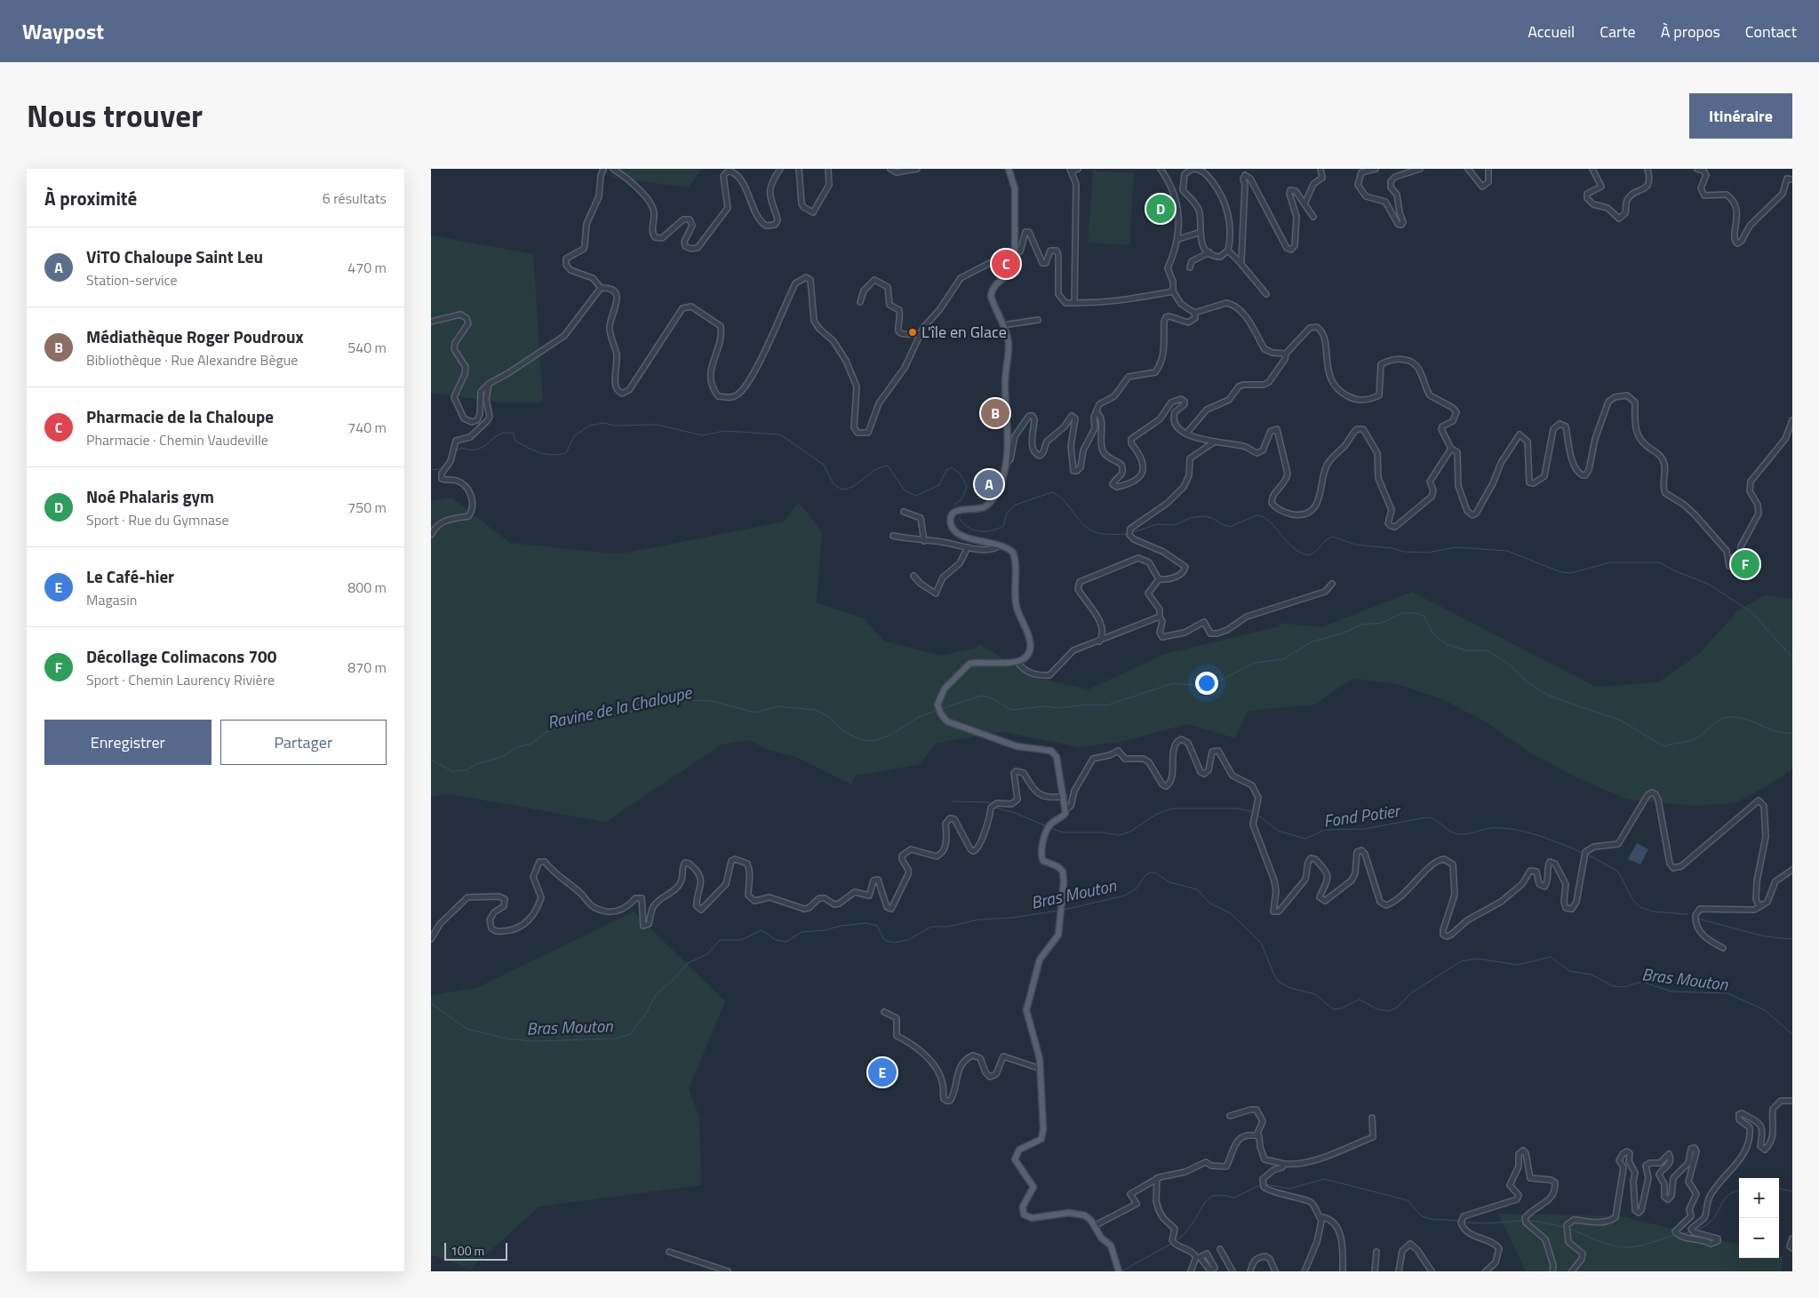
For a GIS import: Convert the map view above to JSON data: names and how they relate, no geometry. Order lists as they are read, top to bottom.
{
  "water": ["Ravine de la Chaloupe", "Fond Potier", "Bras Mouton"],
  "places": ["L'île en Glace"],
  "scale_bar": "100 m",
  "page": {
    "header": "Waypost",
    "nav": [
      "Accueil",
      "Carte",
      "À propos",
      "Contact"
    ],
    "title": "Nous trouver",
    "buttons": [
      "Itinéraire",
      ["Enregistrer", "Partager"]
    ],
    "heading": ["À proximité", "6 résultats"],
    "pins": [
      "D",
      "C",
      "B",
      "A",
      "F",
      "E"
    ],
    "list": [
      {
        "mark": "A",
        "name": "ViTO Chaloupe Saint Leu",
        "note": "Station-service",
        "value": "470 m"
      },
      {
        "mark": "B",
        "name": "Médiathèque Roger Poudroux",
        "note": "Bibliothèque · Rue Alexandre Bègue",
        "value": "540 m"
      },
      {
        "mark": "C",
        "name": "Pharmacie de la Chaloupe",
        "note": "Pharmacie · Chemin Vaudeville",
        "value": "740 m"
      },
      {
        "mark": "D",
        "name": "Noé Phalaris gym",
        "note": "Sport · Rue du Gymnase",
        "value": "750 m"
      },
      {
        "mark": "E",
        "name": "Le Café-hier",
        "note": "Magasin",
        "value": "800 m"
      },
      {
        "mark": "F",
        "name": "Décollage Colimacons 700",
        "note": "Sport · Chemin Laurency Rivière",
        "value": "870 m"
      }
    ],
    "map_buttons": ["+", "−"],
    "scale": "100 m"
  }
}
